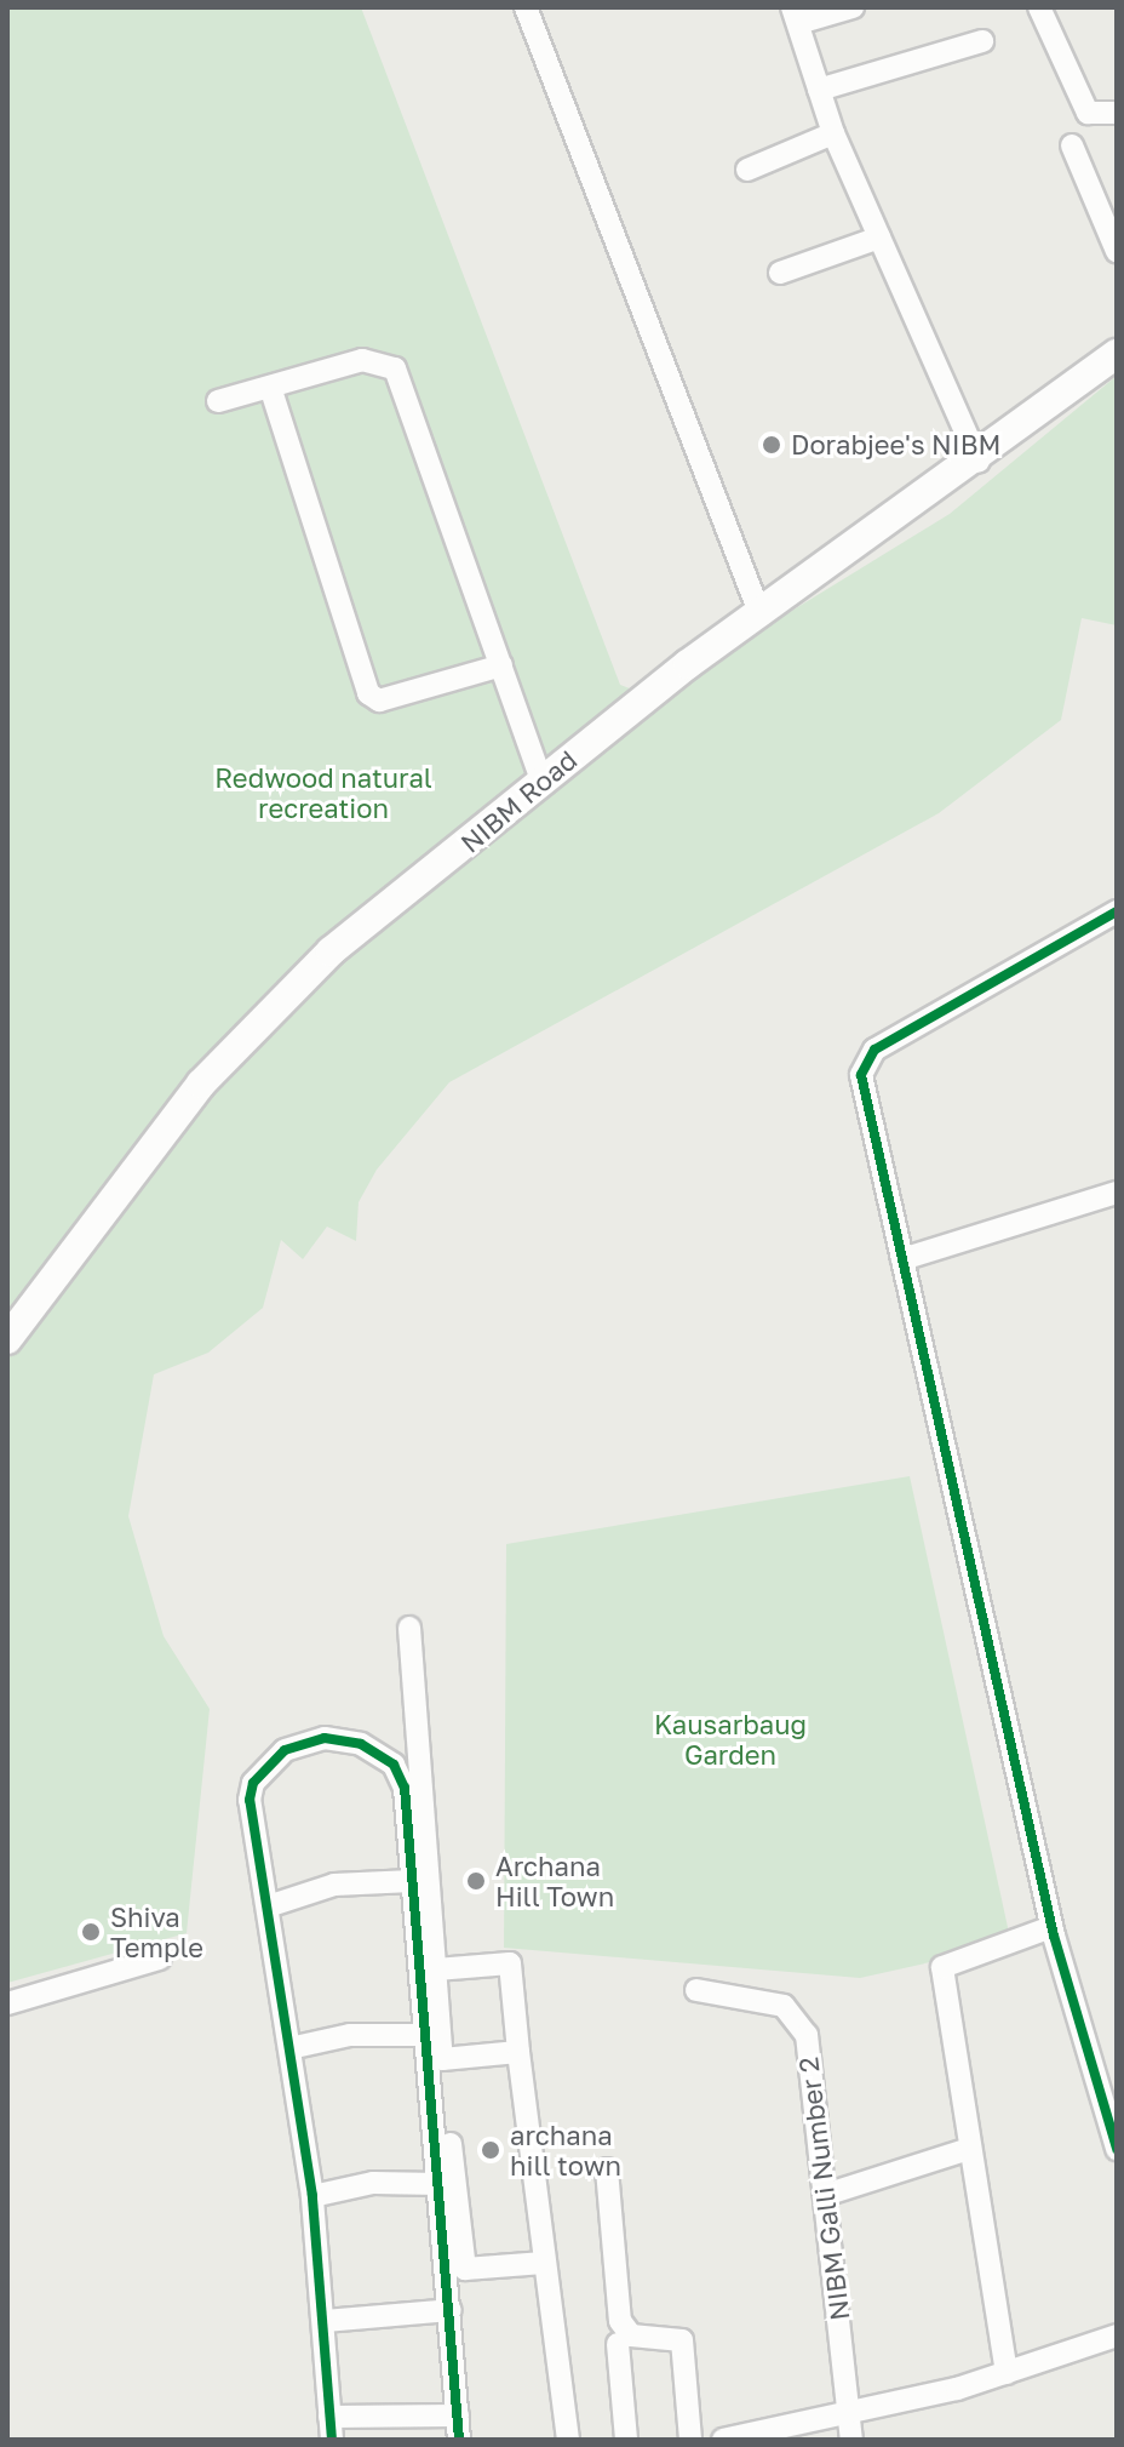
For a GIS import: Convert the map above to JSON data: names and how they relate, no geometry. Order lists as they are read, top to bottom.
{
  "streets": {
    "main road": ["NIBM Road"],
    "street": ["NIBM Galli Number 2"]
  },
  "parks": ["Redwood natural recreation", "Kausarbaug Garden"],
  "places": [
    "Dorabjee's NIBM",
    "Archana Hill Town",
    "Shiva Temple",
    "archana hill town"
  ]
}
